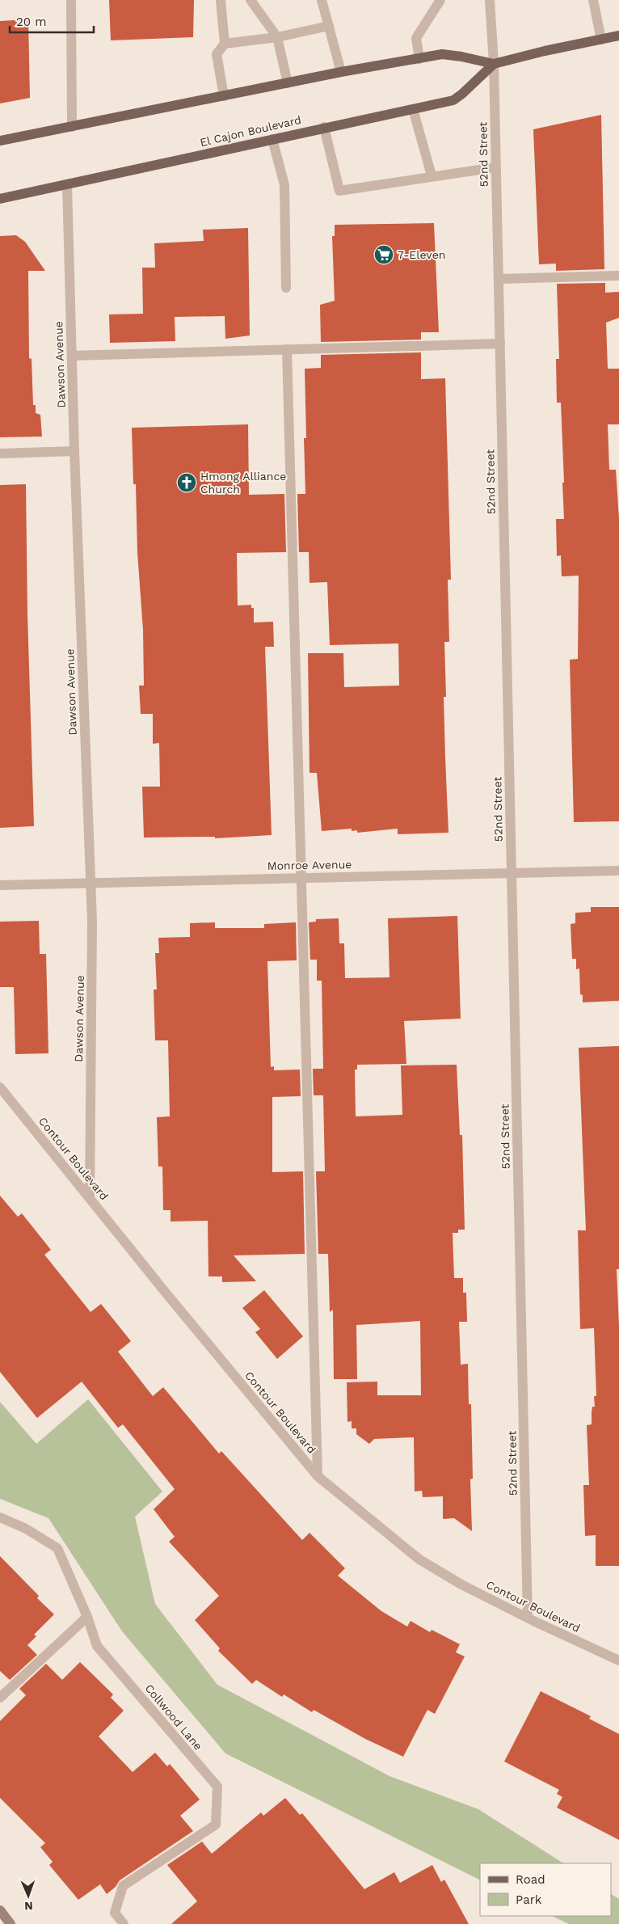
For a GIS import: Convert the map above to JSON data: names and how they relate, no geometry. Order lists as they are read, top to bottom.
{
  "streets": {
    "main road": ["El Cajon Boulevard"],
    "street": [
      "52nd Street",
      "Dawson Avenue",
      "Monroe Avenue",
      "Contour Boulevard",
      "Collwood Lane"
    ]
  },
  "crossings": [
    ["El Cajon Boulevard", "52nd Street"],
    ["El Cajon Boulevard", "Dawson Avenue"],
    ["52nd Street", "Monroe Avenue"],
    ["52nd Street", "Contour Boulevard"],
    ["Dawson Avenue", "Monroe Avenue"],
    ["Dawson Avenue", "Contour Boulevard"]
  ],
  "places": {
    "supermarket": ["7-Eleven"],
    "church": ["Hmong Alliance Church"]
  },
  "legend": ["Road", "Park"],
  "scale_bar": "20 m",
  "north": "bottom"
}
